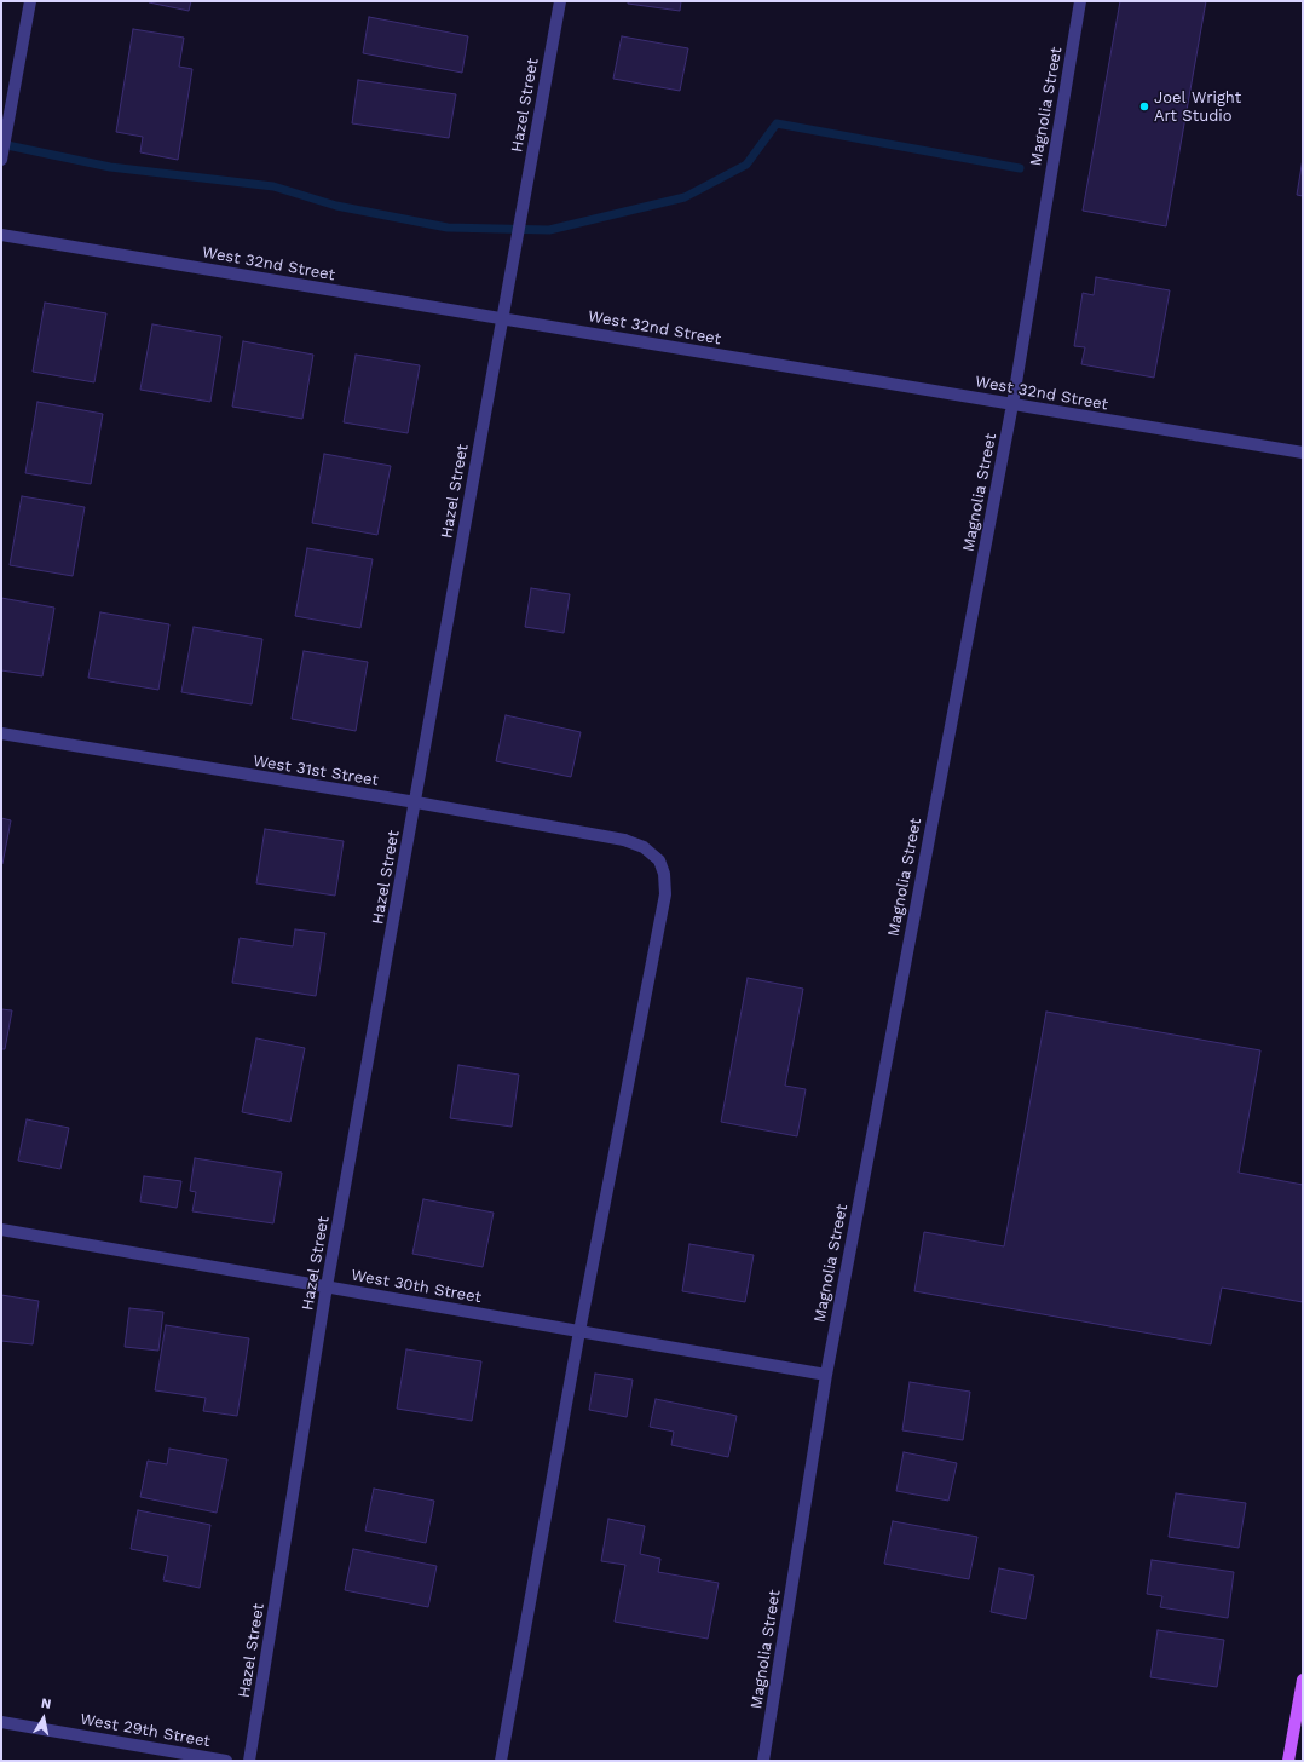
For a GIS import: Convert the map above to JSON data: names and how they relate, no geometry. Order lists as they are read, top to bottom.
{
  "streets": {
    "street": [
      "Hazel Street",
      "Magnolia Street",
      "West 32nd Street",
      "West 31st Street",
      "West 30th Street",
      "West 29th Street"
    ]
  },
  "crossings": [
    ["Hazel Street", "West 32nd Street"],
    ["Hazel Street", "West 31st Street"],
    ["Hazel Street", "West 30th Street"],
    ["Magnolia Street", "West 32nd Street"],
    ["Magnolia Street", "West 30th Street"],
    ["West 31st Street", "West 30th Street"]
  ],
  "places": ["Joel Wright Art Studio"],
  "north": "top"
}
